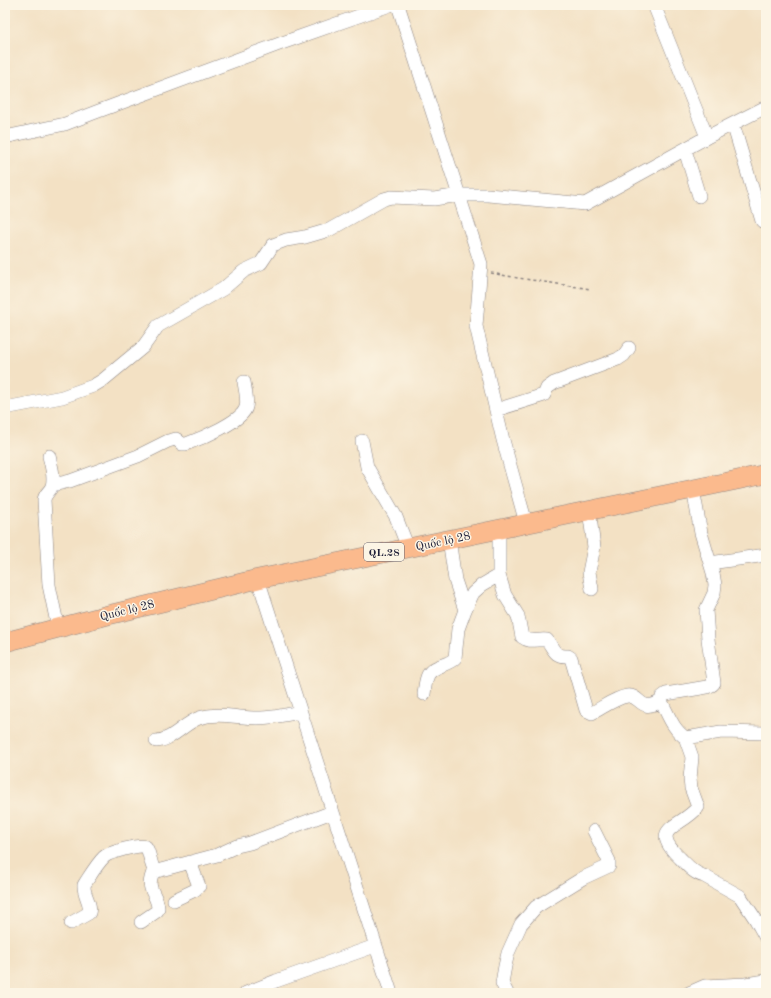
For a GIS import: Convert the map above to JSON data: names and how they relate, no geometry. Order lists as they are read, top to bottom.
{
  "streets": {
    "highway": ["Quốc lộ 28", "QL.28"]
  }
}
